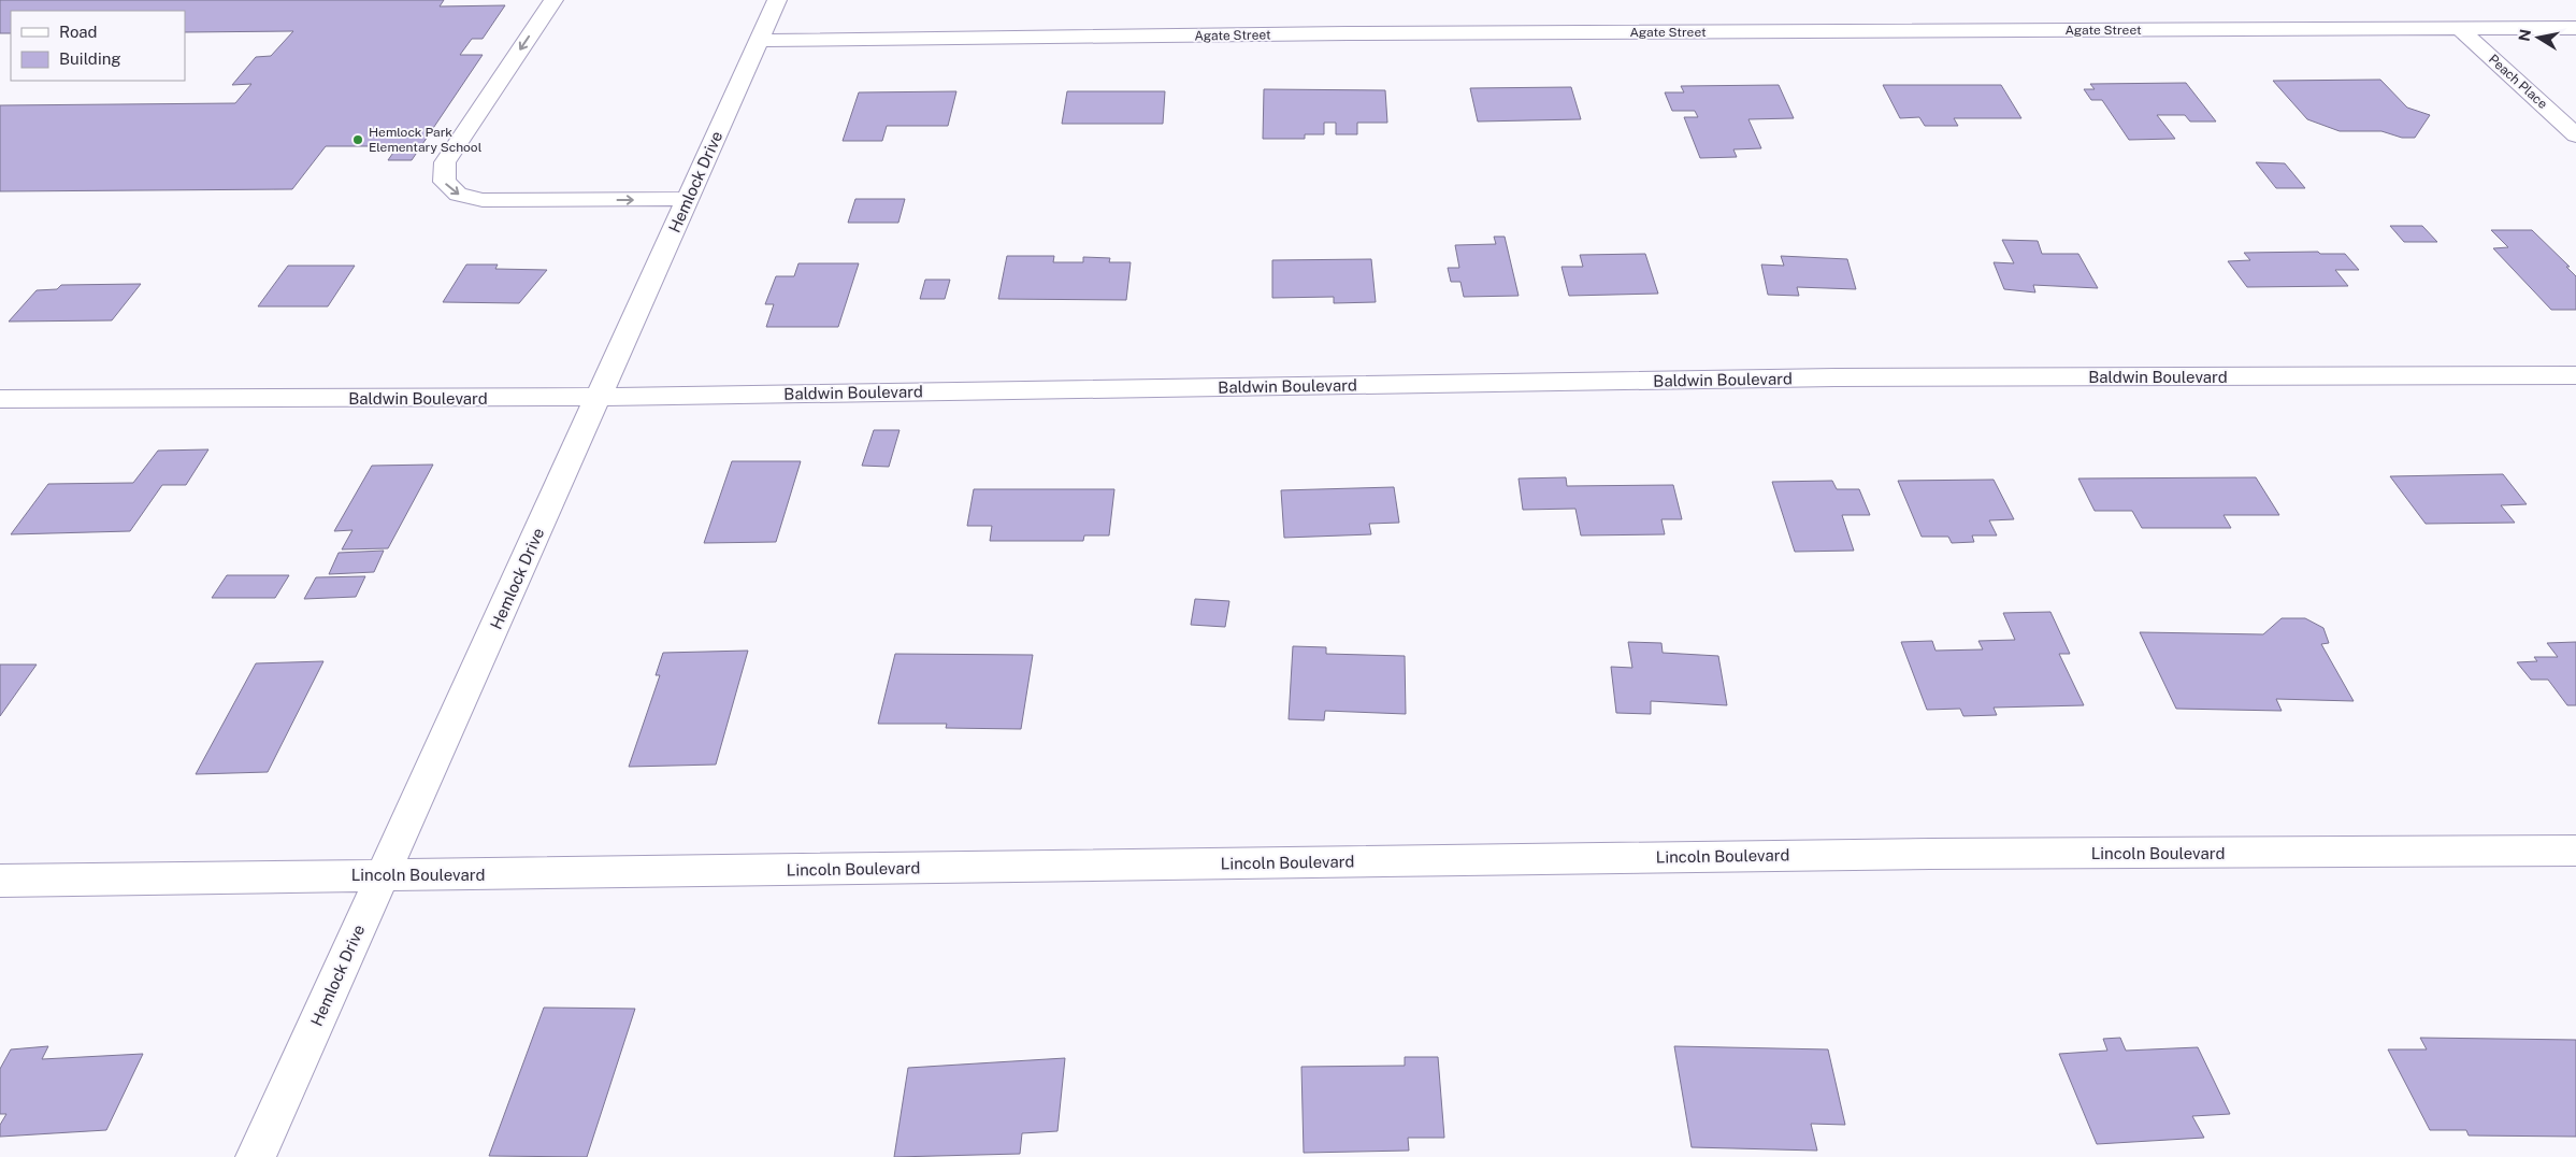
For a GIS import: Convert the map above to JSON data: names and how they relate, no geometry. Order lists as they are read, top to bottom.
{
  "streets": {
    "street": [
      "Agate Street",
      "Peach Place",
      "Hemlock Drive",
      "Baldwin Boulevard",
      "Lincoln Boulevard"
    ]
  },
  "crossings": [
    ["Agate Street", "Peach Place"],
    ["Agate Street", "Hemlock Drive"],
    ["Hemlock Drive", "Baldwin Boulevard"],
    ["Hemlock Drive", "Lincoln Boulevard"]
  ],
  "places": ["Hemlock Park Elementary School"],
  "legend": ["Road", "Building"],
  "north": "left"
}
